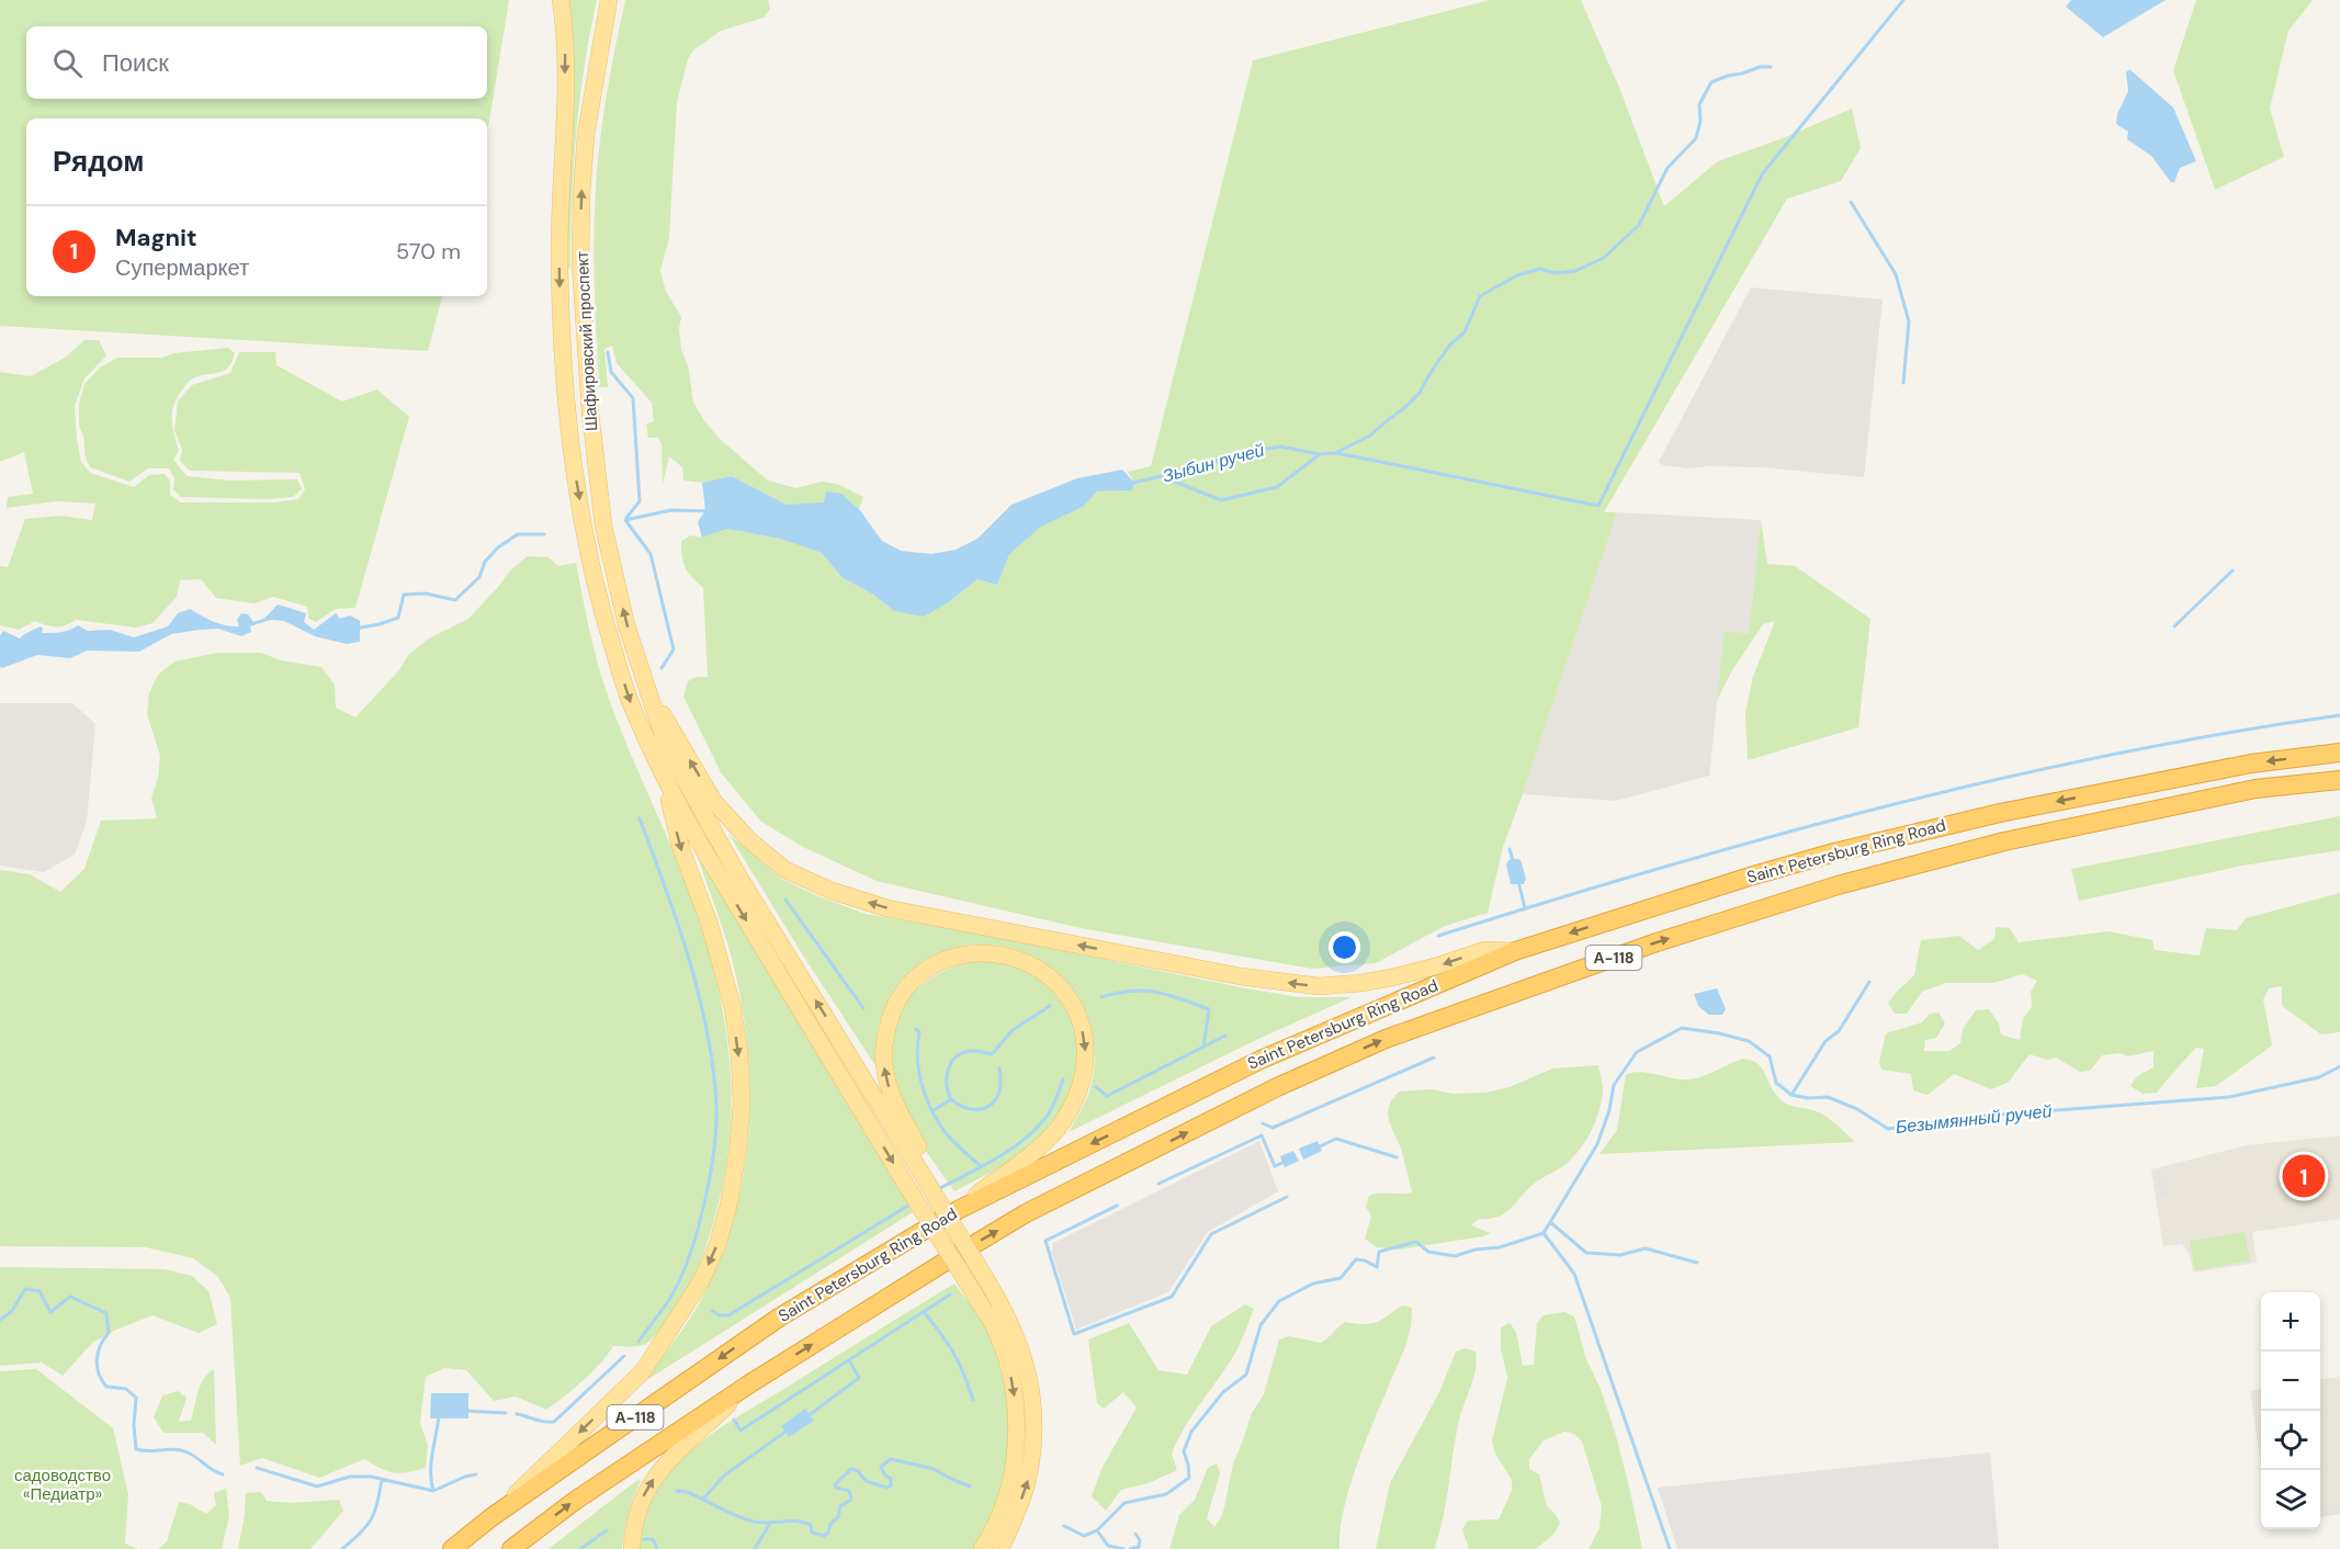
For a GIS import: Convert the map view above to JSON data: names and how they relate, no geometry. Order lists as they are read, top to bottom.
{
  "streets": {
    "highway": ["Saint Petersburg Ring Road", "А-118"],
    "main road": ["Шафировский проспект"]
  },
  "water": ["Зыбин ручей", "Безымянный ручей"],
  "parks": ["садоводство «Педиатр»"],
  "page": {
    "search": "Поиск",
    "heading": "Рядом",
    "list": [
      {
        "mark": "1",
        "name": "Magnit",
        "note": "Супермаркет",
        "value": "570 m"
      }
    ],
    "pins": "1",
    "map_buttons": ["+", "−"]
  }
}
